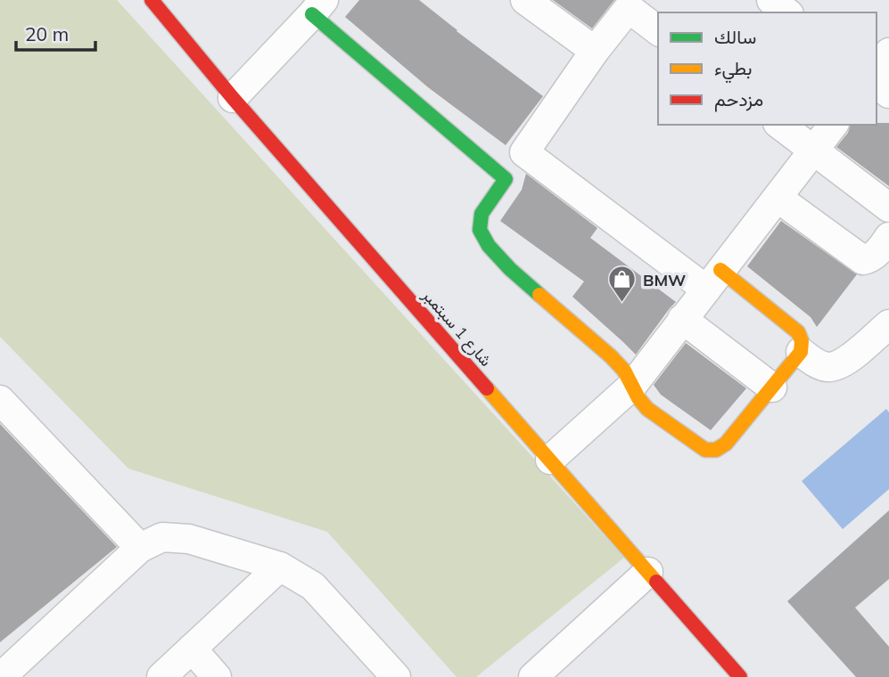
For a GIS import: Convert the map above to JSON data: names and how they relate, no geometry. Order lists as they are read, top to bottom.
{
  "streets": {
    "main road": ["شارع 1 سبتمبر"]
  },
  "places": {
    "shop": ["BMW"]
  },
  "legend": ["سالك", "بطيء", "مزدحم"],
  "scale_bar": "20 m"
}
